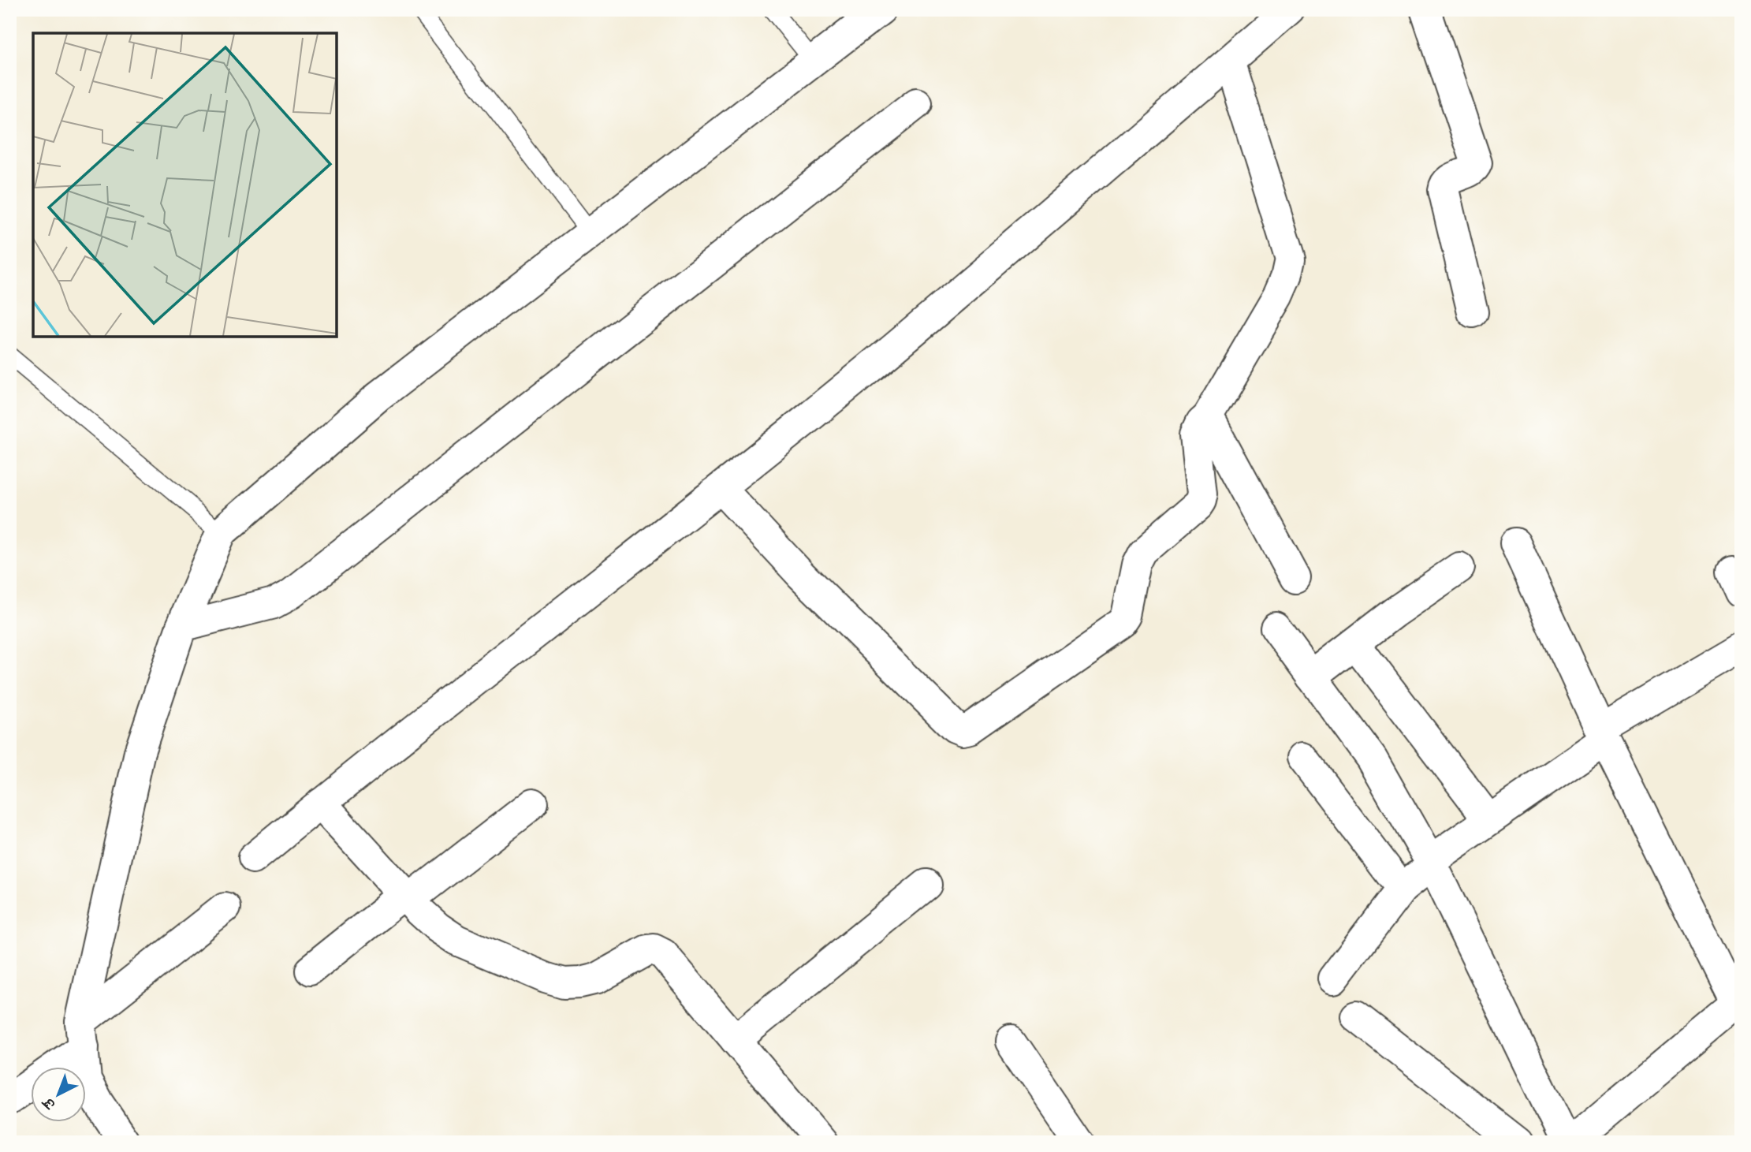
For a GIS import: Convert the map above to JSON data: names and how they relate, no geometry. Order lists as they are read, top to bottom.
{
  "north": "bottom left"
}
